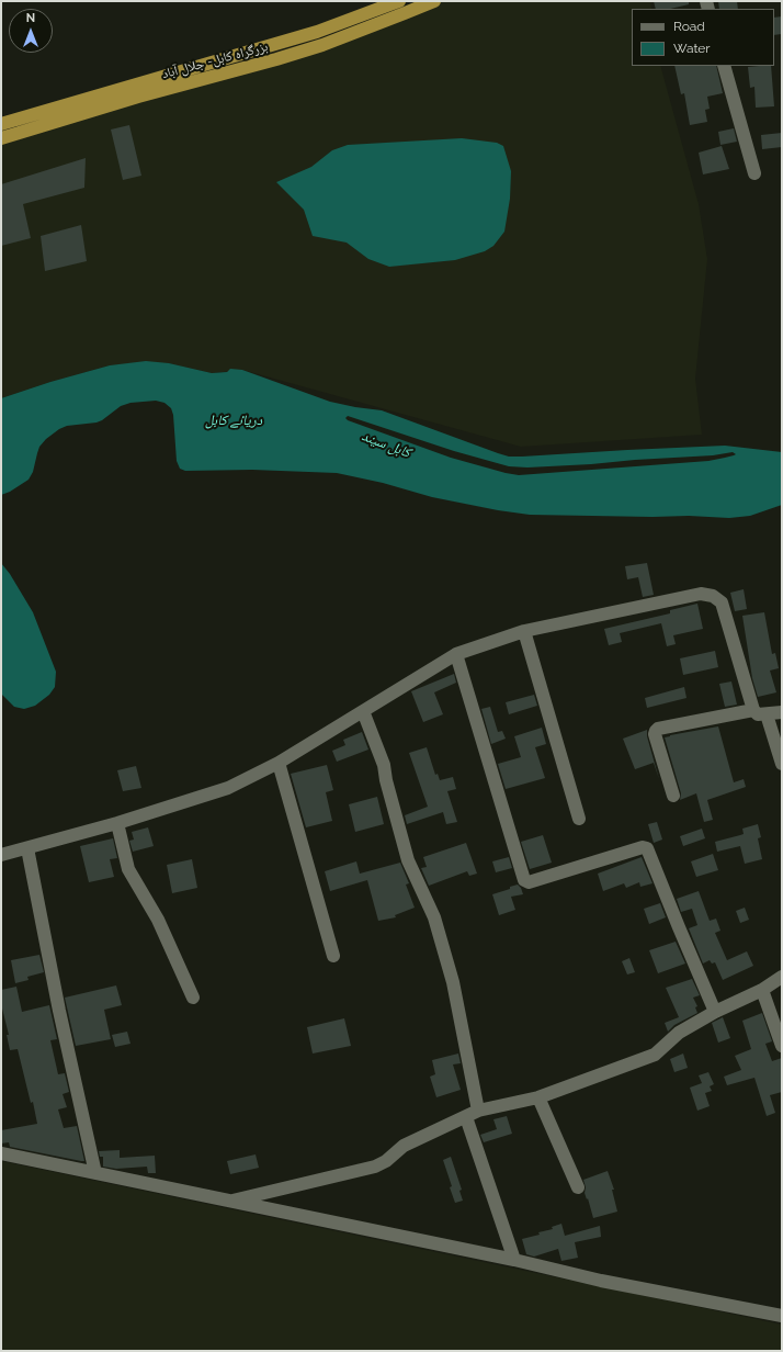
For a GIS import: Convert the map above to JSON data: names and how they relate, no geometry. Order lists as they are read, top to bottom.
{
  "streets": {
    "highway": ["بزرگراه کابل- جلال آباد"]
  },
  "water": ["دریائے کابل", "کابل سيند"],
  "legend": ["Road", "Water"],
  "north": "top"
}
